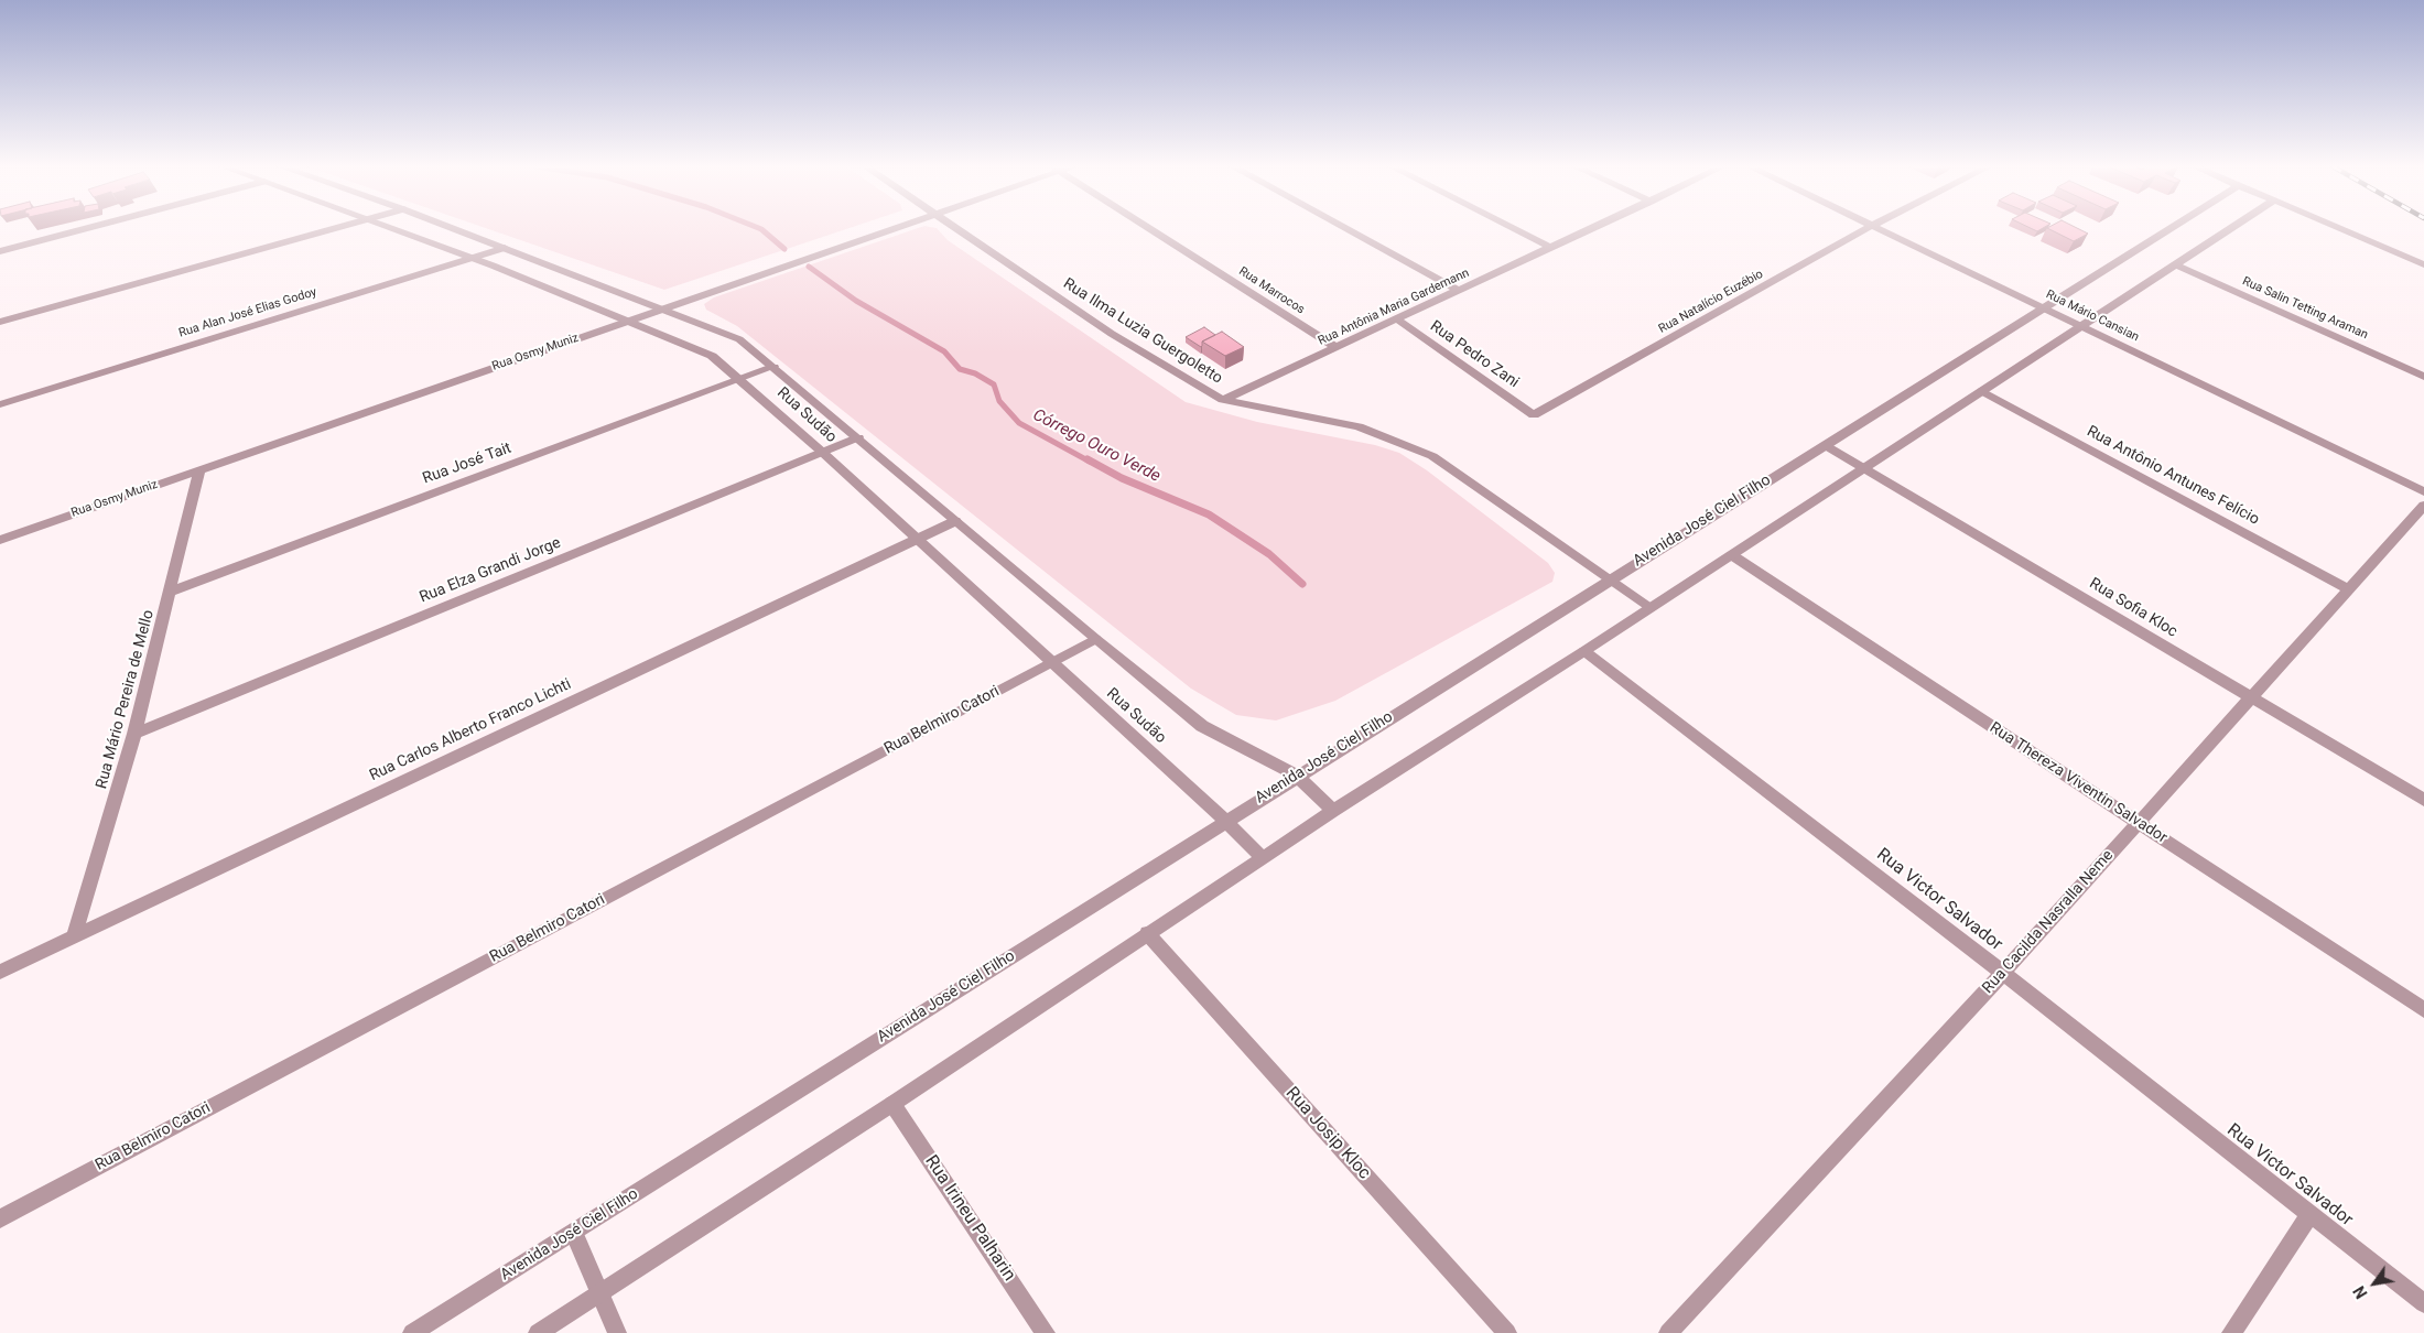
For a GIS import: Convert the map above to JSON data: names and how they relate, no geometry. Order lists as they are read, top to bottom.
{
  "streets": {
    "street": [
      "Rua Marrocos",
      "Rua Natalício Euzébio",
      "Rua Antônia Maria Gardemann",
      "Rua Salin Tetting Araman",
      "Rua Alan José Elias Godoy",
      "Rua Mário Cansian",
      "Rua Ilma Luzia Guergoletto",
      "Rua Osmy Muniz",
      "Rua Pedro Zani",
      "Rua Sudão",
      "Rua José Tait",
      "Rua Antônio Antunes Felício",
      "Avenida José Ciel Filho",
      "Rua Elza Grandi Jorge",
      "Rua Sofia Kloc",
      "Rua Mário Pereira de Mello",
      "Rua Belmiro Catori",
      "Rua Carlos Alberto Franco Lichti",
      "Rua Thereza Viventin Salvador",
      "Rua Victor Salvador",
      "Rua Cacilda Nasralla Neme",
      "Rua Josip Kloc",
      "Rua Irineu Palharin"
    ]
  },
  "crossings": [
    ["Rua Marrocos", "Rua Antônia Maria Gardemann"],
    ["Rua Natalício Euzébio", "Rua Pedro Zani"],
    ["Rua Antônia Maria Gardemann", "Rua Ilma Luzia Guergoletto"],
    ["Rua Antônia Maria Gardemann", "Rua Pedro Zani"],
    ["Rua Alan José Elias Godoy", "Rua Sudão"],
    ["Rua Mário Cansian", "Avenida José Ciel Filho"],
    ["Rua Ilma Luzia Guergoletto", "Avenida José Ciel Filho"],
    ["Rua Osmy Muniz", "Rua Sudão"],
    ["Rua Osmy Muniz", "Rua Mário Pereira de Mello"],
    ["Rua Sudão", "Rua José Tait"],
    ["Rua Sudão", "Avenida José Ciel Filho"],
    ["Rua Sudão", "Rua Elza Grandi Jorge"],
    ["Rua Sudão", "Rua Belmiro Catori"],
    ["Rua Sudão", "Rua Carlos Alberto Franco Lichti"],
    ["Rua José Tait", "Rua Mário Pereira de Mello"],
    ["Rua Antônio Antunes Felício", "Rua Cacilda Nasralla Neme"],
    ["Avenida José Ciel Filho", "Rua Sofia Kloc"],
    ["Rua Elza Grandi Jorge", "Rua Mário Pereira de Mello"],
    ["Rua Sofia Kloc", "Rua Cacilda Nasralla Neme"],
    ["Rua Mário Pereira de Mello", "Rua Carlos Alberto Franco Lichti"],
    ["Rua Thereza Viventin Salvador", "Rua Cacilda Nasralla Neme"],
    ["Rua Victor Salvador", "Rua Cacilda Nasralla Neme"]
  ],
  "water": ["Córrego Ouro Verde"],
  "north": "bottom left"
}
